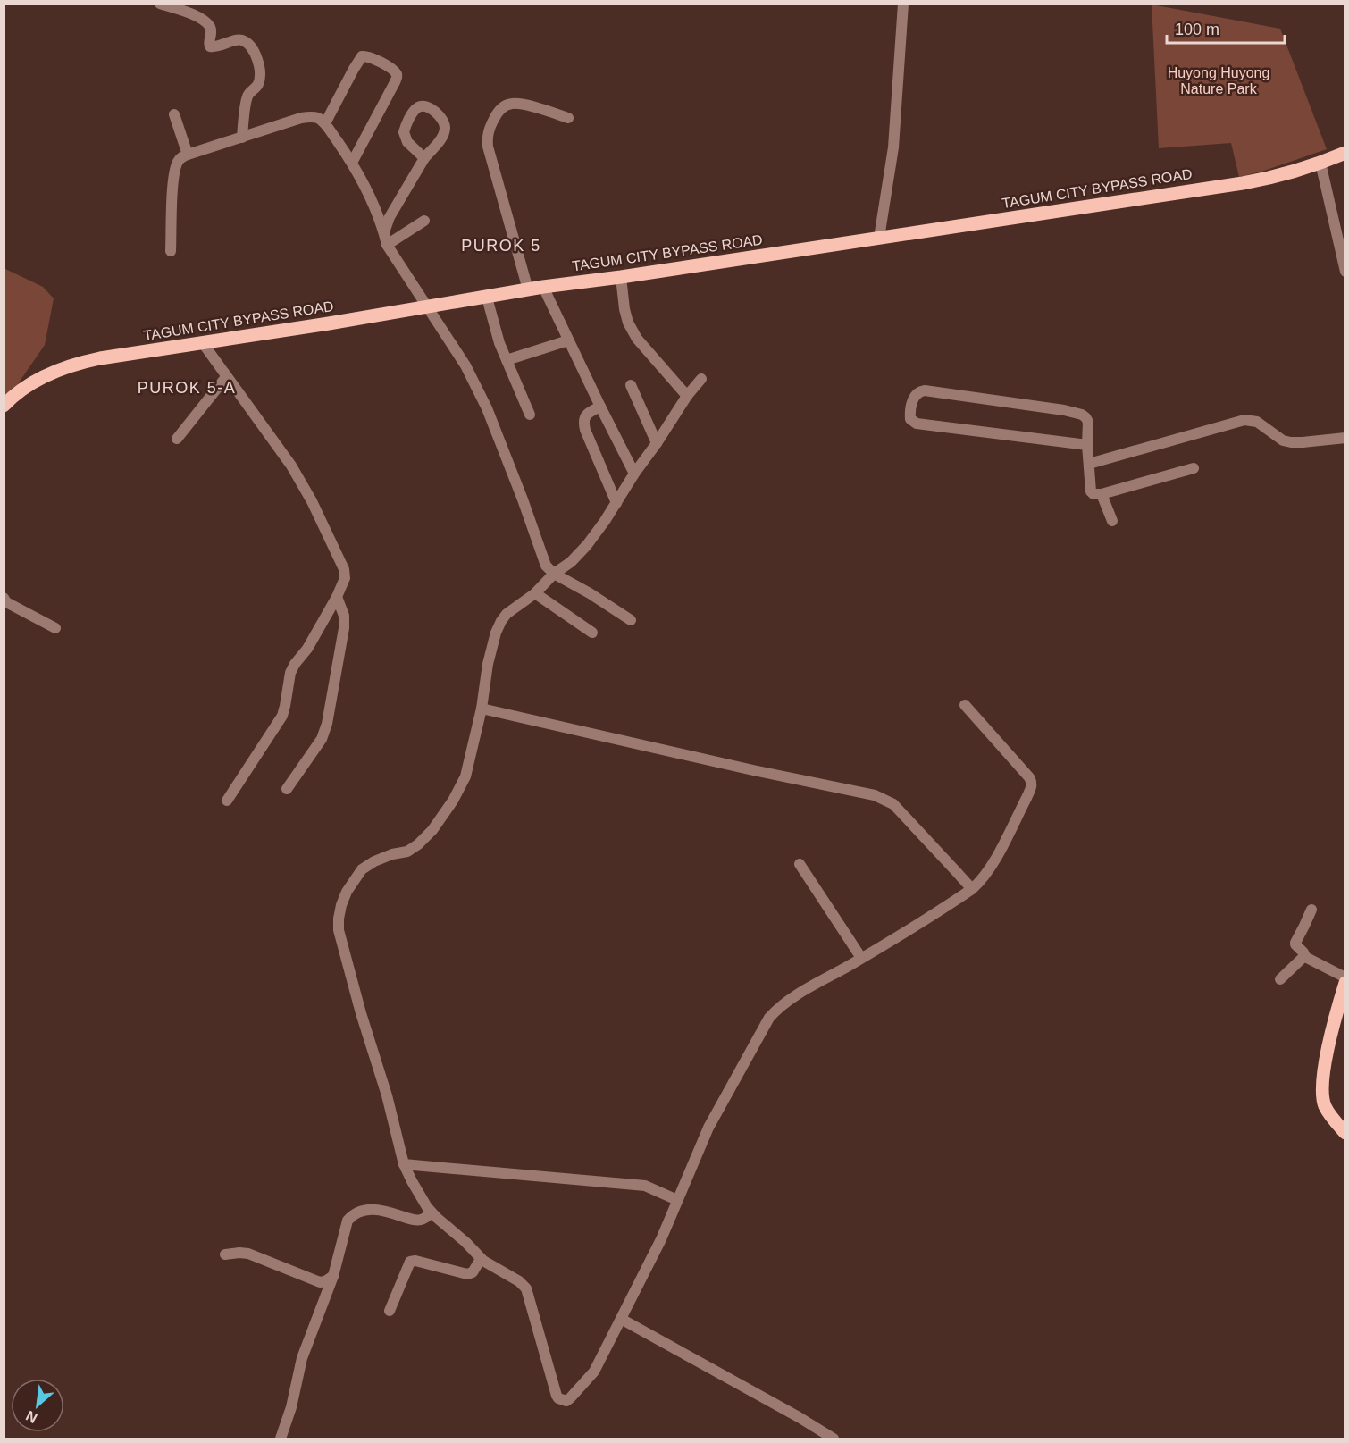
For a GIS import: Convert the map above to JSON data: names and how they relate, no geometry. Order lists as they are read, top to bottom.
{
  "streets": {
    "main road": ["TAGUM CITY BYPASS ROAD"]
  },
  "districts": ["PUROK 5", "PUROK 5-A"],
  "parks": ["Huyong Huyong Nature Park"],
  "scale_bar": "100 m",
  "north": "bottom left"
}
